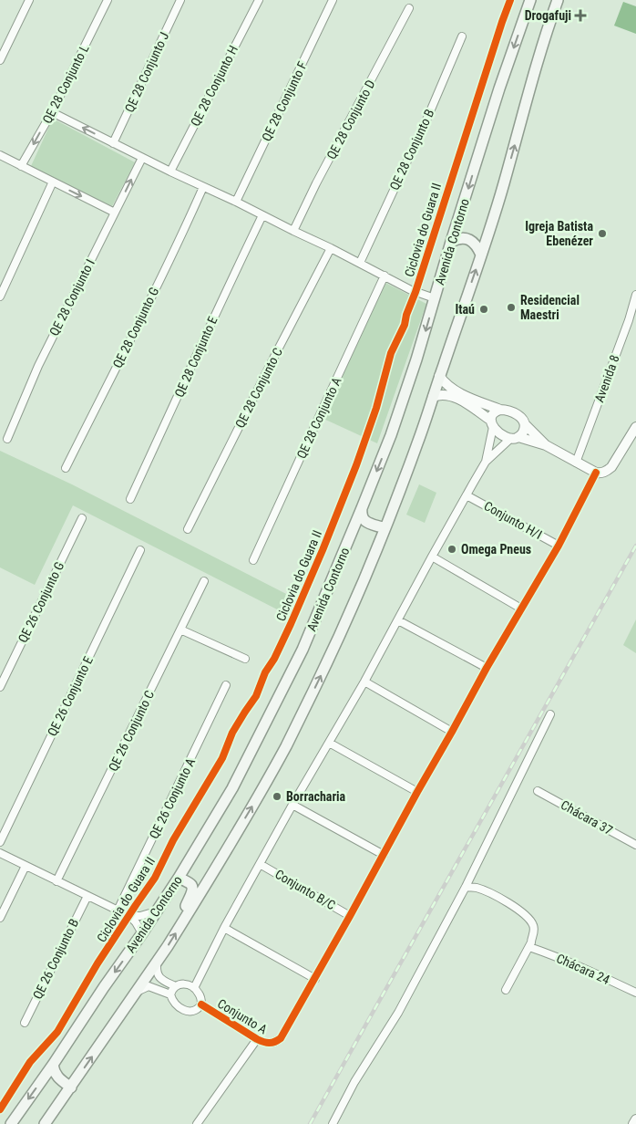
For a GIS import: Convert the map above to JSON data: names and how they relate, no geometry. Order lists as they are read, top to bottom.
{
  "streets": {
    "main road": ["Avenida Contorno"],
    "street": [
      "QE 28 Conjunto J",
      "QE 28 Conjunto L",
      "QE 28 Conjunto H",
      "QE 28 Conjunto F",
      "QE 28 Conjunto D",
      "QE 28 Conjunto B",
      "QE 28 Conjunto I",
      "QE 28 Conjunto G",
      "QE 28 Conjunto E",
      "Avenida 8",
      "QE 28 Conjunto C",
      "QE 28 Conjunto A",
      "Conjunto H/I",
      "QE 26 Conjunto G",
      "QE 26 Conjunto E",
      "QE 26 Conjunto C",
      "QE 26 Conjunto A",
      "Chácara 37",
      "Conjunto B/C",
      "QE 26 Conjunto B",
      "Chácara 24",
      "Conjunto A"
    ],
    "cycle path": ["Ciclovia do Guara II"]
  },
  "places": {
    "health": ["Drogafuji"],
    "other": [
      "Igreja Batista Ebenézer",
      "Residencial Maestri",
      "Itaú",
      "Omega Pneus",
      "Borracharia"
    ]
  }
}
